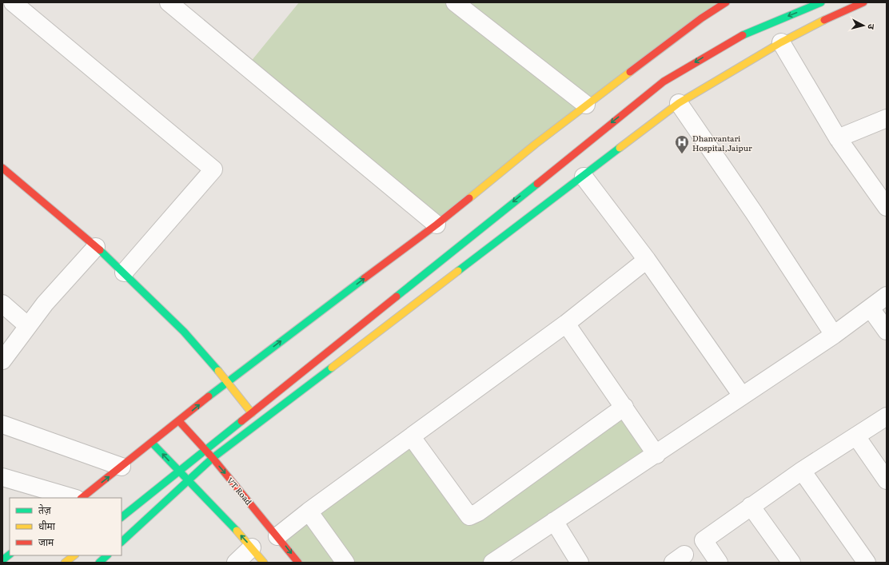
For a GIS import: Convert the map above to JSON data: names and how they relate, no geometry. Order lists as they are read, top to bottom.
{
  "streets": {
    "main road": ["VT Road"]
  },
  "places": {
    "hospital": ["Dhanvantari Hospital,Jaipur"]
  },
  "legend": ["तेज़", "धीमा", "जाम"],
  "north": "right"
}
